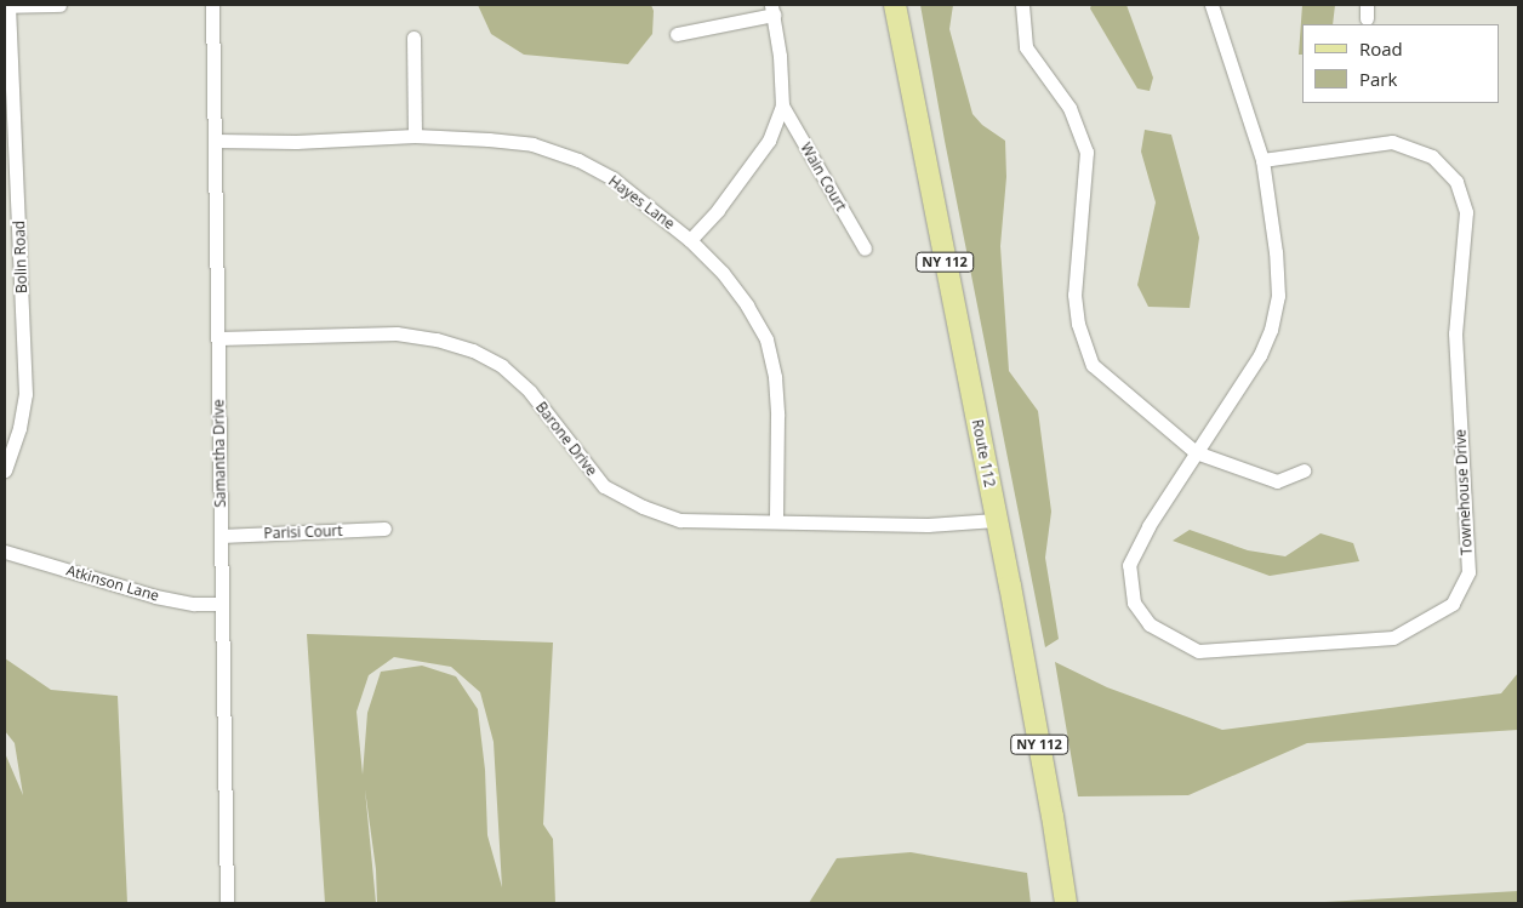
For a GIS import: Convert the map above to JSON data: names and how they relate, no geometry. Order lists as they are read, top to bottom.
{
  "streets": {
    "main road": ["NY 112", "Route 112"],
    "street": [
      "Wain Court",
      "Hayes Lane",
      "Bolin Road",
      "Barone Drive",
      "Samantha Drive",
      "Townehouse Drive",
      "Parisi Court",
      "Atkinson Lane"
    ]
  },
  "crossings": [
    ["Hayes Lane", "Barone Drive"],
    ["Hayes Lane", "Samantha Drive"],
    ["Barone Drive", "Samantha Drive"],
    ["Barone Drive", "Route 112"],
    ["Samantha Drive", "Parisi Court"],
    ["Samantha Drive", "Atkinson Lane"]
  ],
  "legend": ["Road", "Park"]
}
